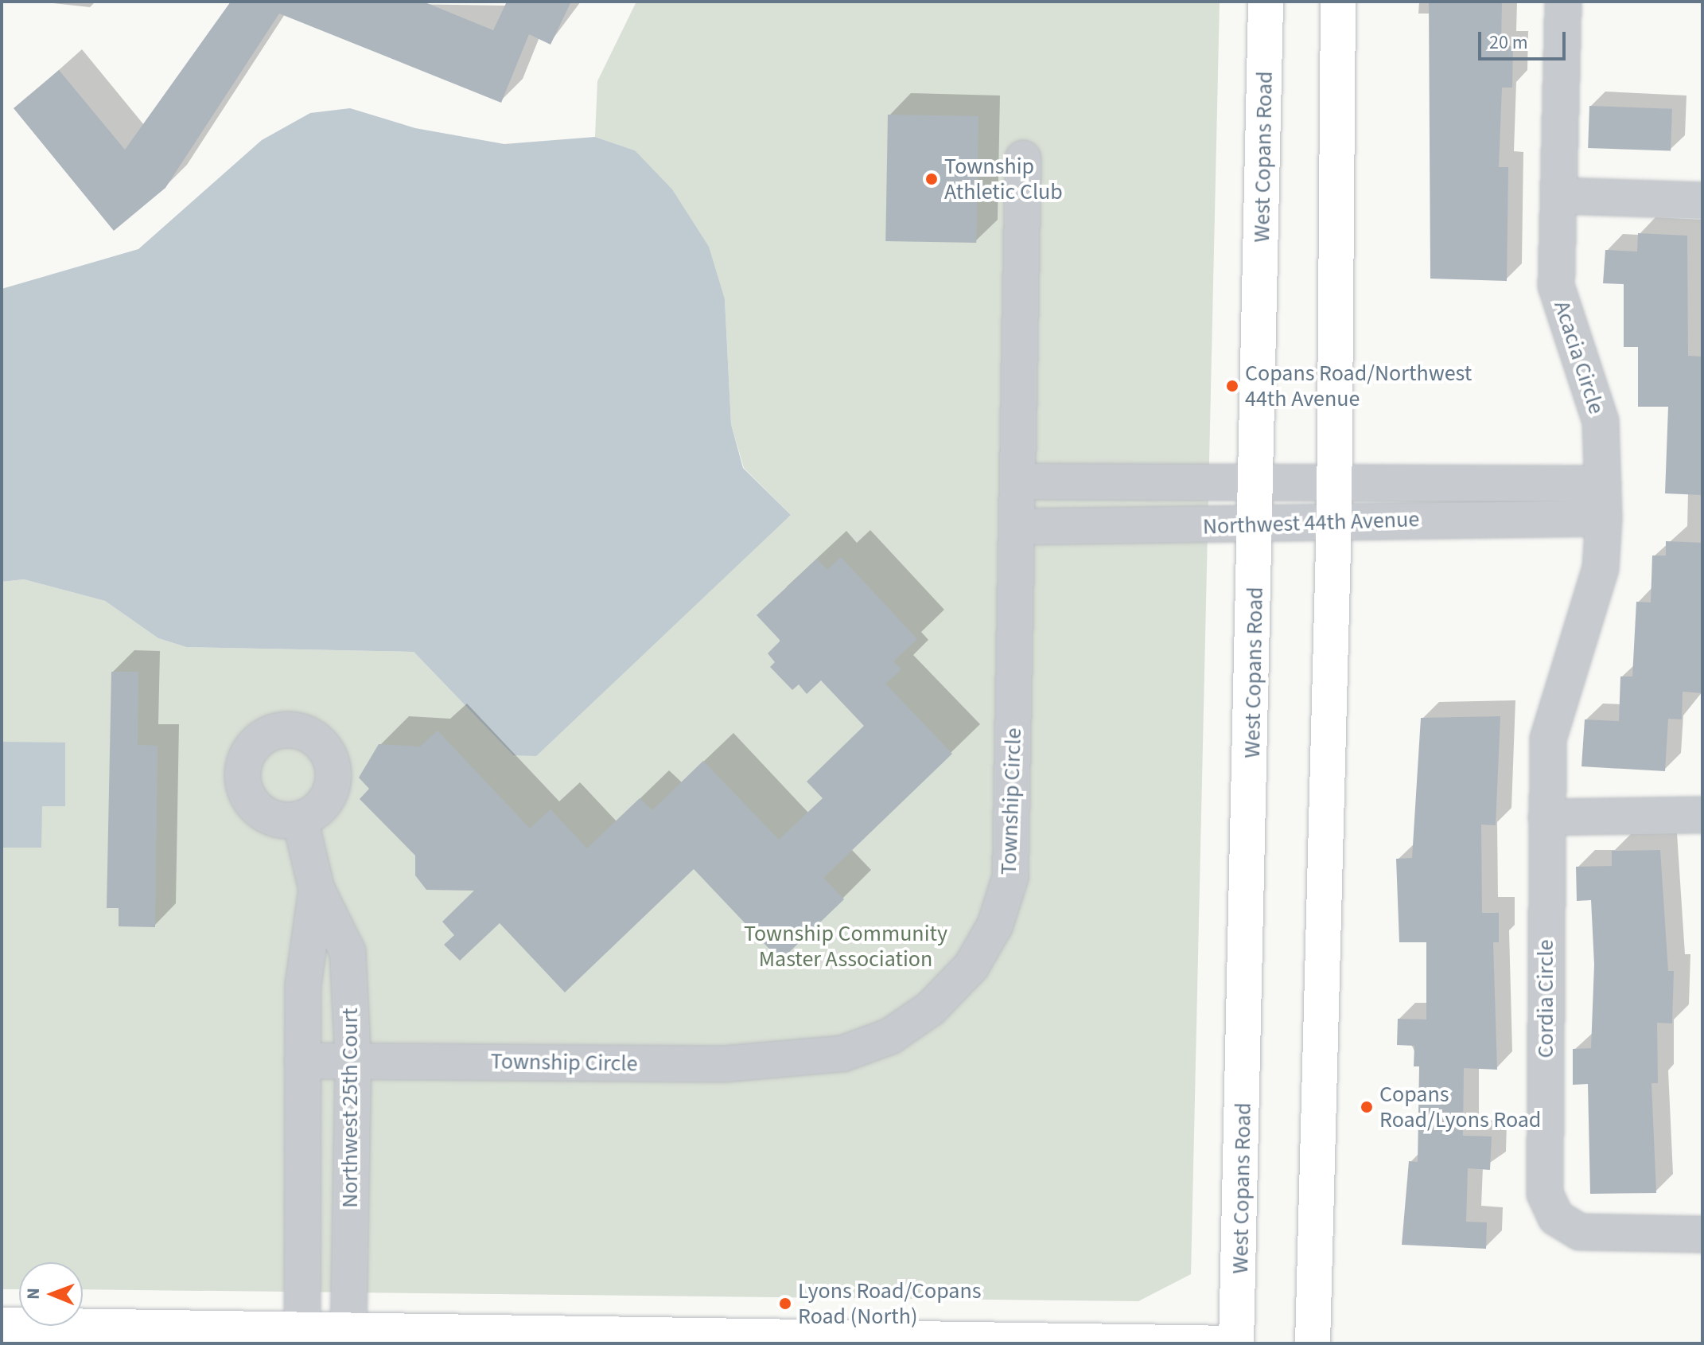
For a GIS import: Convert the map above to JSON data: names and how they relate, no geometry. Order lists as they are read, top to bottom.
{
  "streets": {
    "main road": ["West Copans Road"],
    "street": [
      "Acacia Circle",
      "Northwest 44th Avenue",
      "Township Circle",
      "Cordia Circle",
      "Northwest 25th Court"
    ]
  },
  "crossings": [
    ["West Copans Road", "Northwest 44th Avenue"],
    ["Acacia Circle", "Northwest 44th Avenue"],
    ["Acacia Circle", "Cordia Circle"],
    ["Northwest 44th Avenue", "Township Circle"],
    ["Northwest 44th Avenue", "Cordia Circle"],
    ["Township Circle", "Northwest 25th Court"]
  ],
  "parks": ["Township Community Master Association"],
  "places": [
    "Township Athletic Club",
    "Copans Road/Northwest 44th Avenue",
    "Copans Road/Lyons Road",
    "Lyons Road/Copans Road (North)"
  ],
  "scale_bar": "20 m",
  "north": "left"
}
